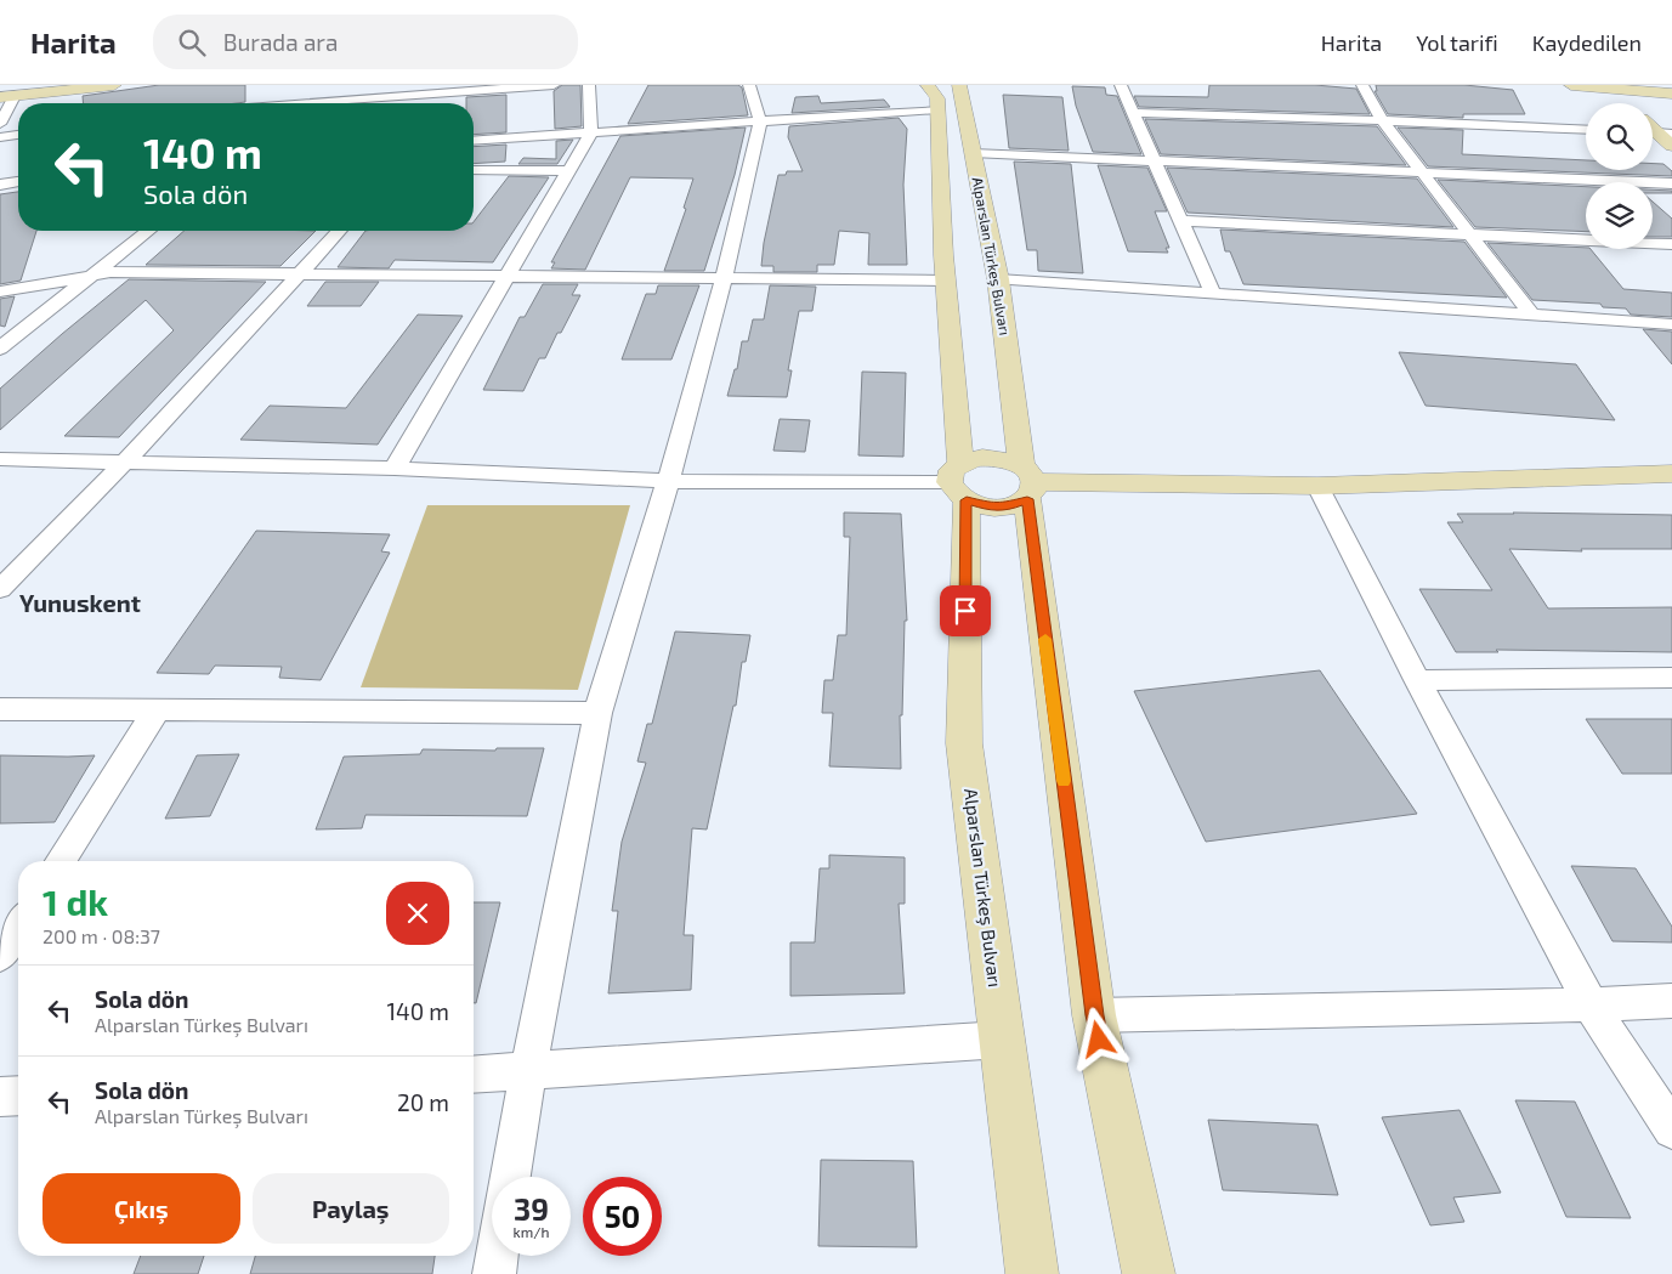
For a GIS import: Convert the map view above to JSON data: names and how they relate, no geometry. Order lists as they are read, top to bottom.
{
  "streets": {
    "main road": ["Alparslan Türkeş Bulvarı"]
  },
  "districts": ["Yunuskent"],
  "page": {
    "header": "Harita",
    "search": "Burada ara",
    "nav": ["Harita", "Yol tarifi", "Kaydedilen"],
    "turn": ["140 m", "Sola dön"],
    "heading": ["1 dk", "200 m · 08:37"],
    "list": [
      {
        "name": "Sola dön",
        "note": "Alparslan Türkeş Bulvarı",
        "value": "140 m"
      },
      {
        "name": "Sola dön",
        "note": "Alparslan Türkeş Bulvarı",
        "value": "20 m"
      }
    ],
    "buttons": ["Çıkış", "Paylaş"],
    "speed": "39 km/h",
    "limit": "50"
  }
}
